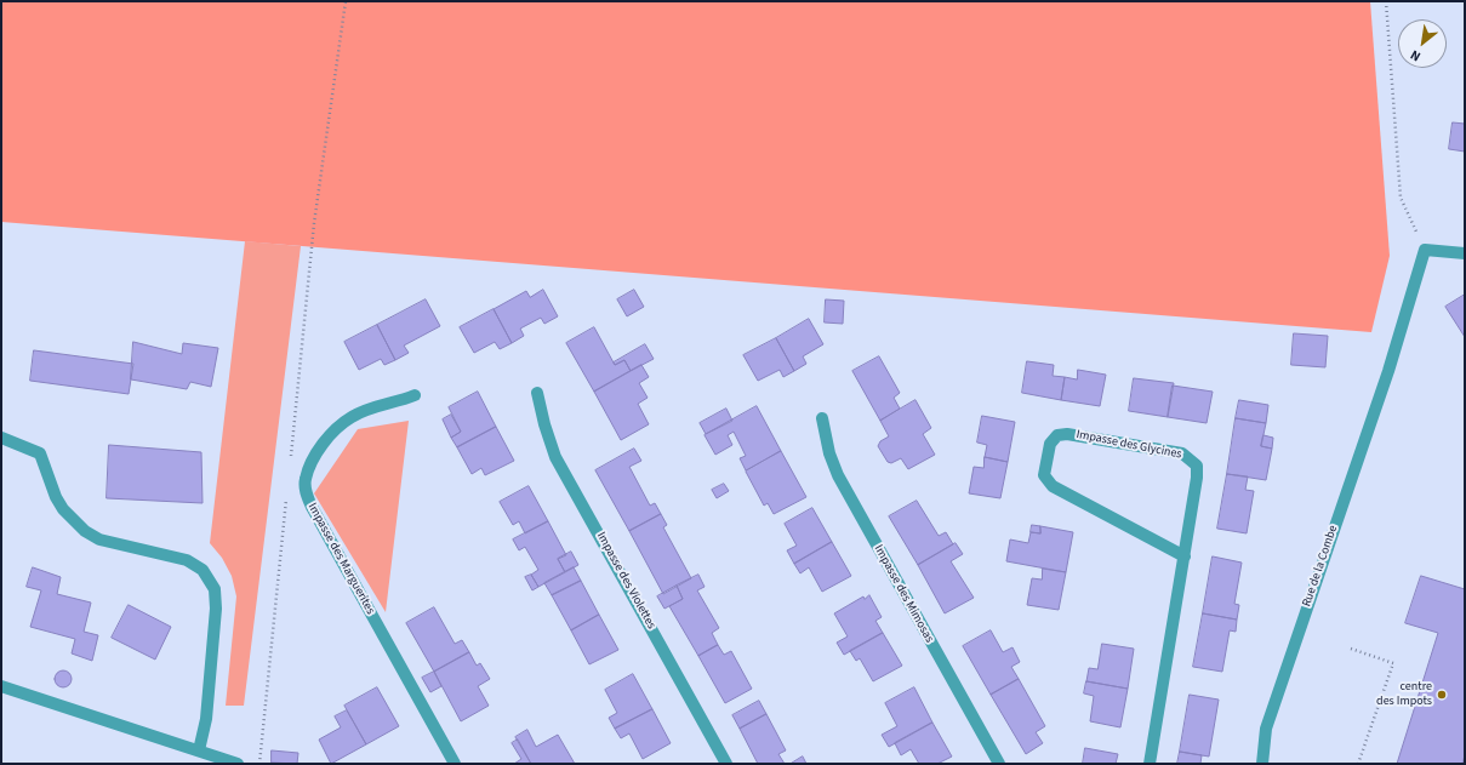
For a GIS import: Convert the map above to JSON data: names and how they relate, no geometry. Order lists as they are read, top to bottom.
{
  "streets": {
    "street": [
      "Impasse des Glycines",
      "Impasse des Marguerites",
      "Rue de la Combe",
      "Impasse des Violettes",
      "Impasse des Mimosas"
    ]
  },
  "places": ["centre des Impots"],
  "north": "bottom left"
}
